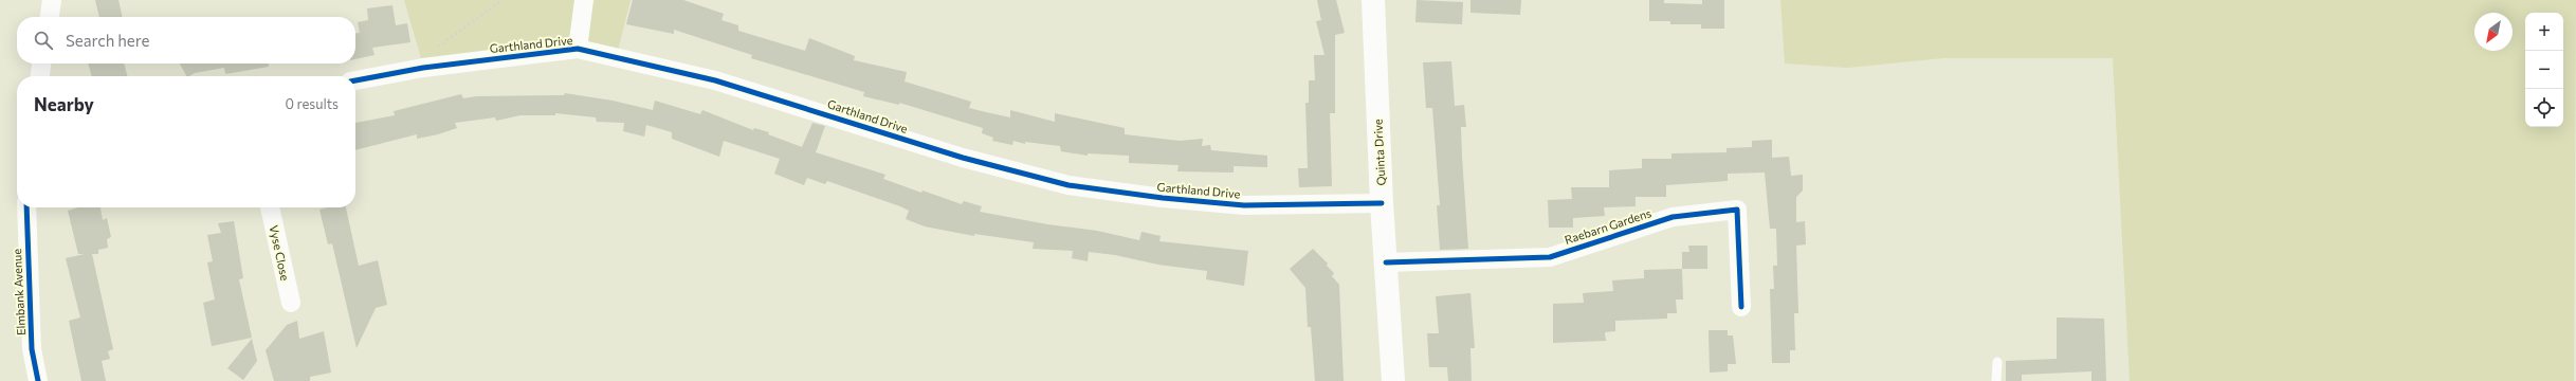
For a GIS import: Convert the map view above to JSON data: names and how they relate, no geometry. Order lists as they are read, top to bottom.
{
  "streets": {
    "street": [
      "Garthland Drive",
      "Quinta Drive",
      "Raebarn Gardens",
      "Vyse Close",
      "Elmbank Avenue"
    ]
  },
  "crossings": [
    ["Garthland Drive", "Quinta Drive"],
    ["Quinta Drive", "Raebarn Gardens"]
  ],
  "north": "bottom left",
  "page": {
    "map_buttons": ["+", "−"],
    "search": "Search here",
    "heading": ["Nearby", "0 results"]
  }
}
